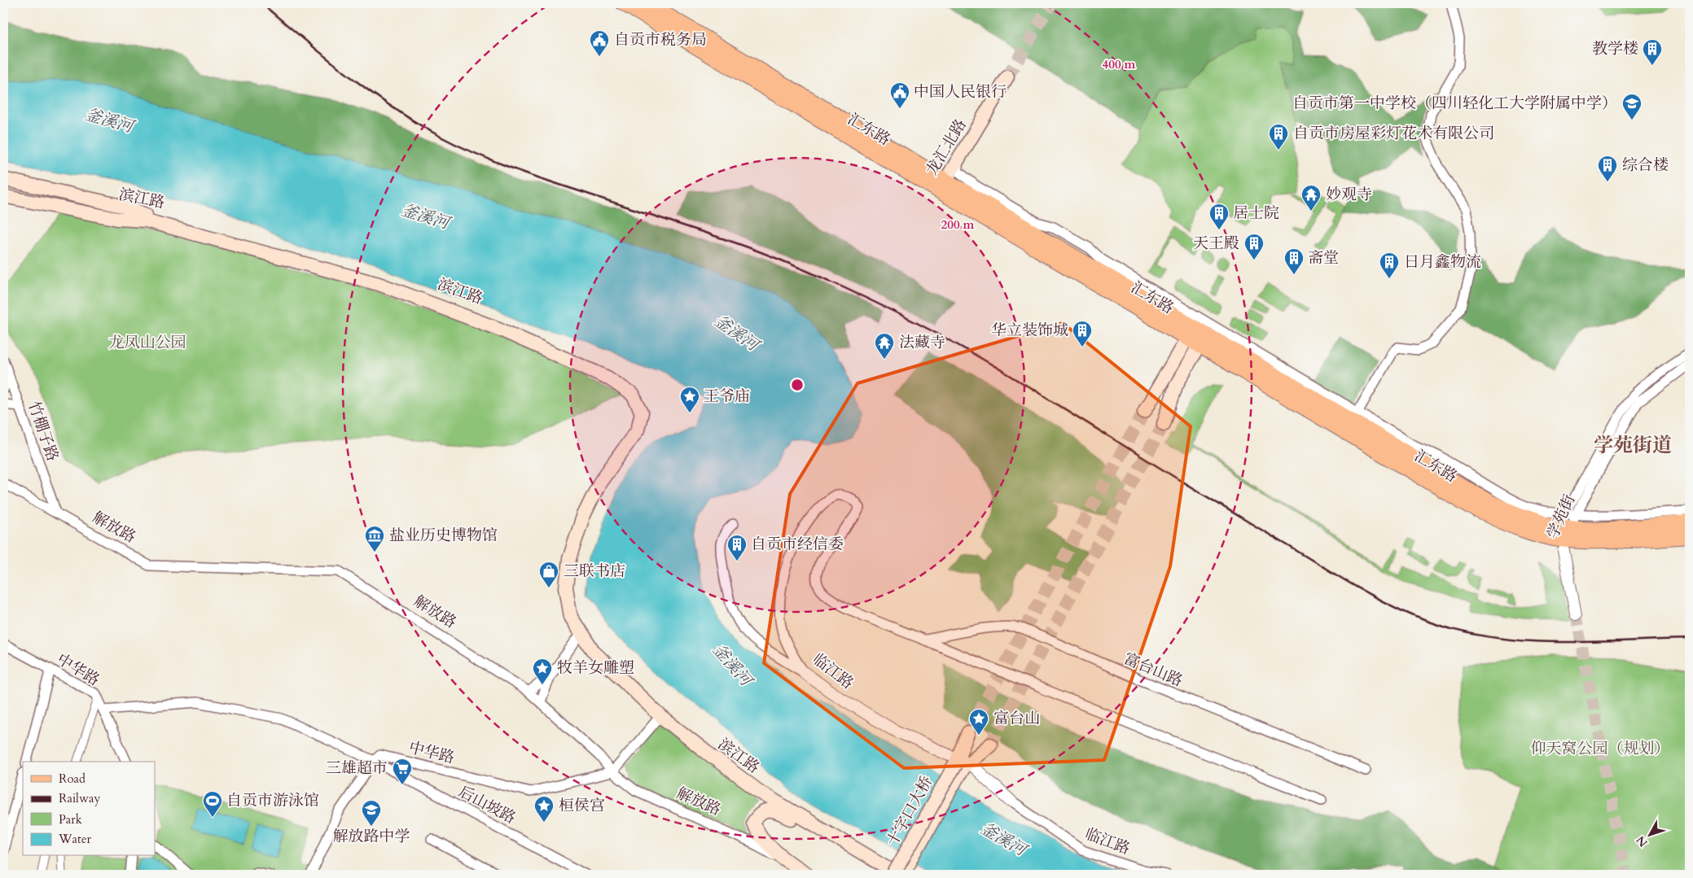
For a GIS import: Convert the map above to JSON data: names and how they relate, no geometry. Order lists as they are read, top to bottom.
{
  "streets": {
    "main road": [
      "汇东路",
      "龙汇北路",
      "滨江路",
      "十字口大桥"
    ],
    "street": [
      "竹棚子路",
      "学苑街",
      "解放路",
      "中华路",
      "富台山路",
      "临江路",
      "后山坡路"
    ]
  },
  "crossings": [
    ["汇东路", "龙汇北路"],
    ["汇东路", "学苑街"],
    ["竹棚子路", "解放路"],
    ["解放路", "中华路"],
    ["中华路", "后山坡路"],
    ["富台山路", "临江路"],
    ["临江路", "十字口大桥"]
  ],
  "districts": ["学苑街道"],
  "water": ["釜溪河"],
  "parks": ["龙凤山公园", "仰天窝公园（规划）"],
  "places": {
    "public building": ["自贡市税务局", "中国人民银行"],
    "building": [
      "教学楼",
      "自贡市房屋彩灯花术有限公司",
      "综合楼",
      "居士院",
      "天王殿",
      "斋堂",
      "日月鑫物流",
      "华立装饰城",
      "自贡市经信委"
    ],
    "school or university": ["自贡市第一中学校（四川轻化工大学附属中学）", "解放路中学"],
    "temple": ["妙观寺", "法藏寺"],
    "place": [
      "王爷庙",
      "牧羊女雕塑",
      "富台山",
      "桓侯宫"
    ],
    "museum": ["盐业历史博物馆"],
    "shop": ["三联书店"],
    "supermarket": ["三雄超市"],
    "sports": ["自贡市游泳馆"]
  },
  "legend": [
    "Road",
    "Railway",
    "Park",
    "Water"
  ],
  "north": "bottom left",
  "rings": ["400 m", "200 m"]
}
